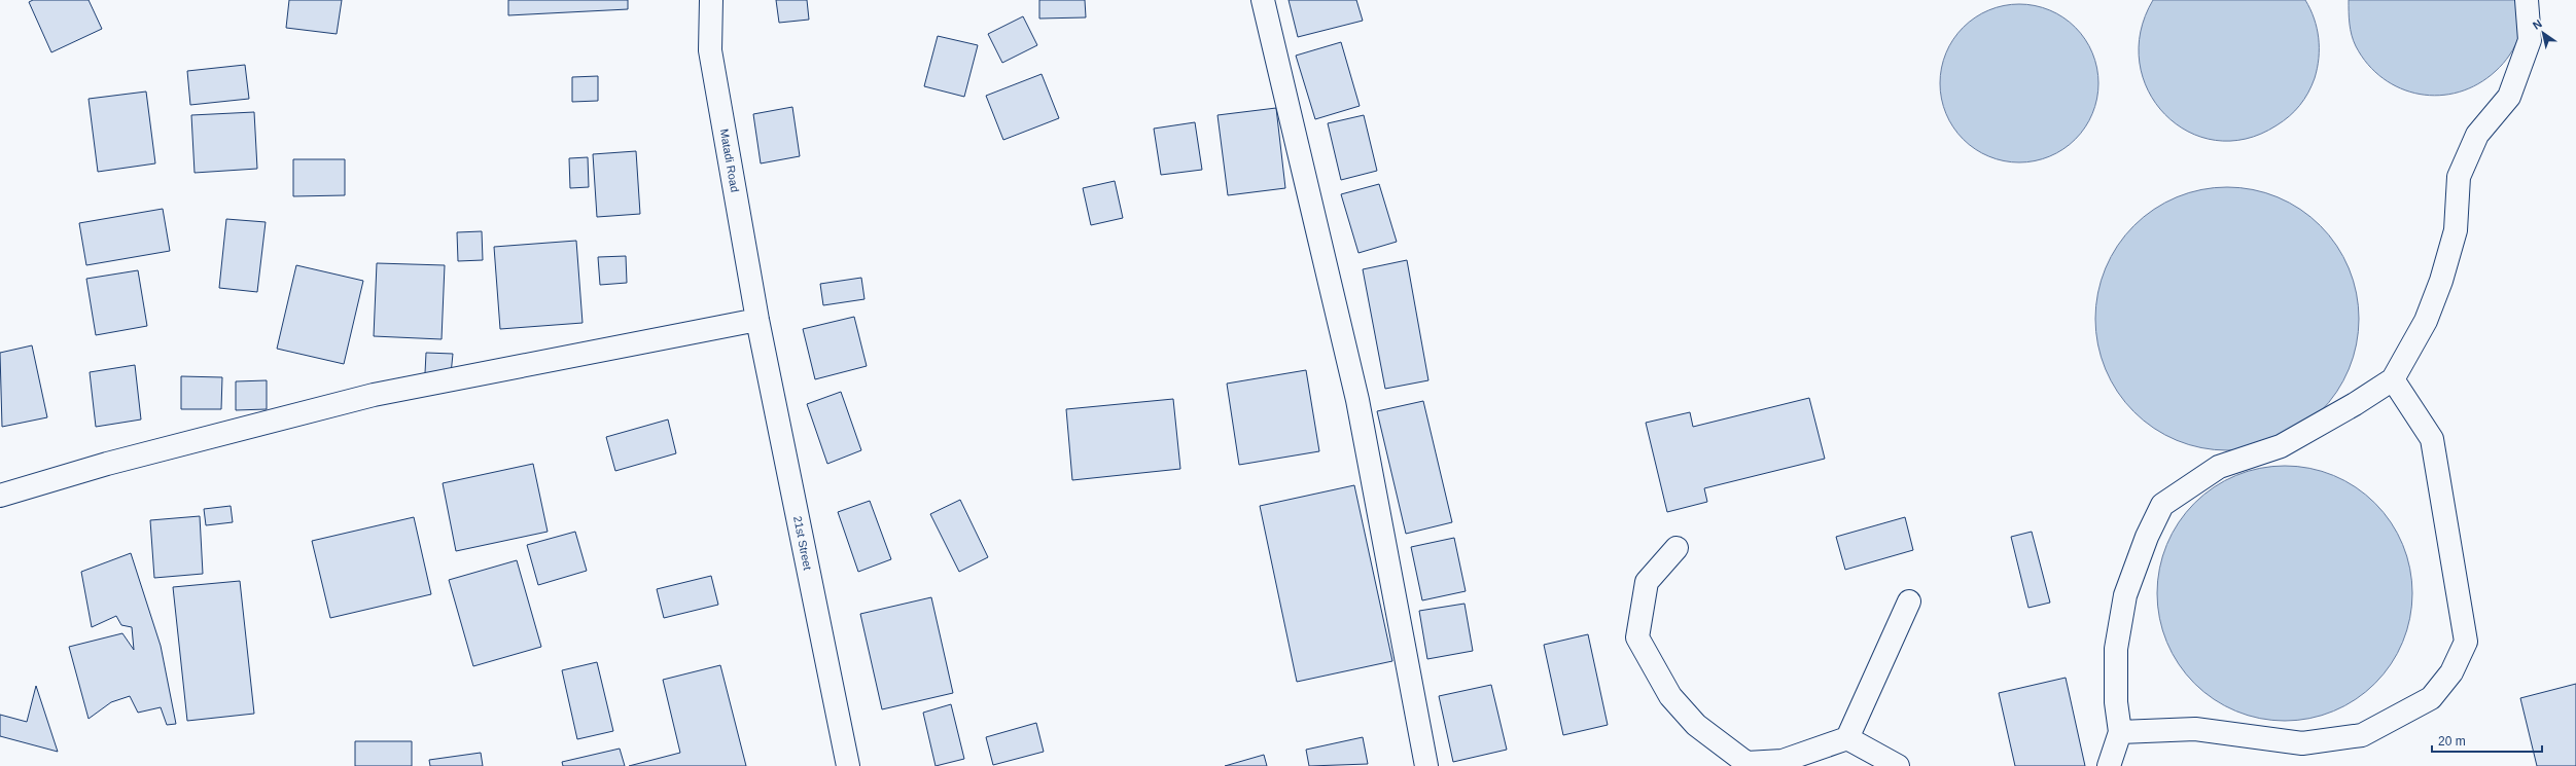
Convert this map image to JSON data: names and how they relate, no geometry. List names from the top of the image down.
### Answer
{
  "streets": {
    "street": ["Matadi Road", "21st Street"]
  },
  "crossings": [
    ["Matadi Road", "21st Street"]
  ],
  "scale_bar": "20 m",
  "north": "top left"
}
